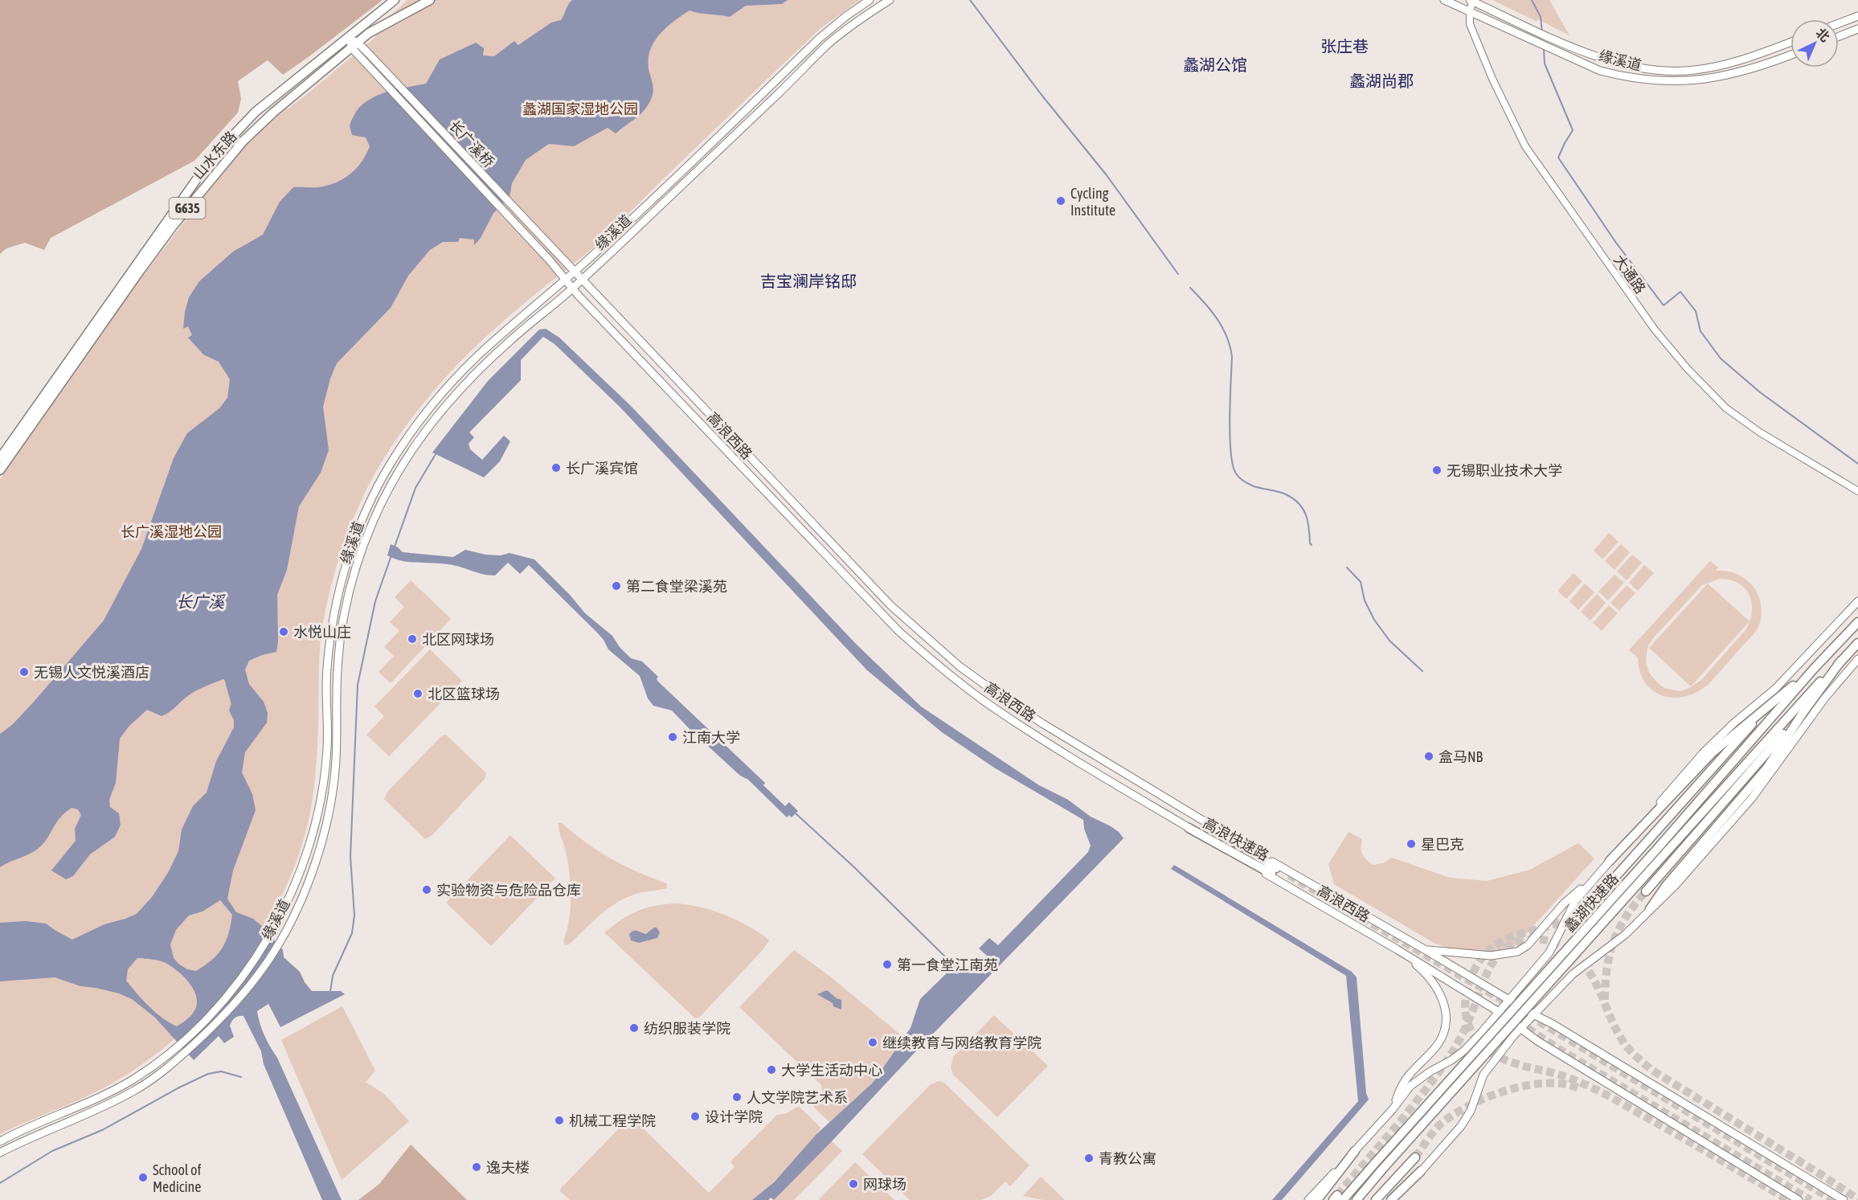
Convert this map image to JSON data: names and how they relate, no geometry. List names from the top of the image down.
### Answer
{
  "streets": {
    "highway": [
      "山水东路",
      "G635",
      "高浪快速路",
      "蠡湖快速路"
    ],
    "main road": ["缘溪道", "长广溪桥", "高浪西路"],
    "street": ["大通路"]
  },
  "crossings": [
    ["缘溪道", "长广溪桥"],
    ["缘溪道", "大通路"],
    ["缘溪道", "高浪西路"],
    ["长广溪桥", "高浪西路"],
    ["高浪西路", "高浪快速路"]
  ],
  "districts": [
    "张庄巷",
    "蠡湖公馆",
    "蠡湖尚郡",
    "吉宝澜岸铭邸"
  ],
  "water": ["长广溪"],
  "parks": ["蠡湖国家湿地公园", "长广溪湿地公园"],
  "places": [
    "Cycling Institute",
    "长广溪宾馆",
    "无锡职业技术大学",
    "第二食堂梁溪苑",
    "水悦山庄",
    "北区网球场",
    "无锡人文悦溪酒店",
    "北区篮球场",
    "江南大学",
    "盒马NB",
    "星巴克",
    "实验物资与危险品仓库",
    "第一食堂江南苑",
    "纺织服装学院",
    "继续教育与网络教育学院",
    "大学生活动中心",
    "人文学院艺术系",
    "设计学院",
    "机械工程学院",
    "青教公寓",
    "逸夫楼",
    "School of Medicine",
    "网球场"
  ],
  "north": "top right"
}
